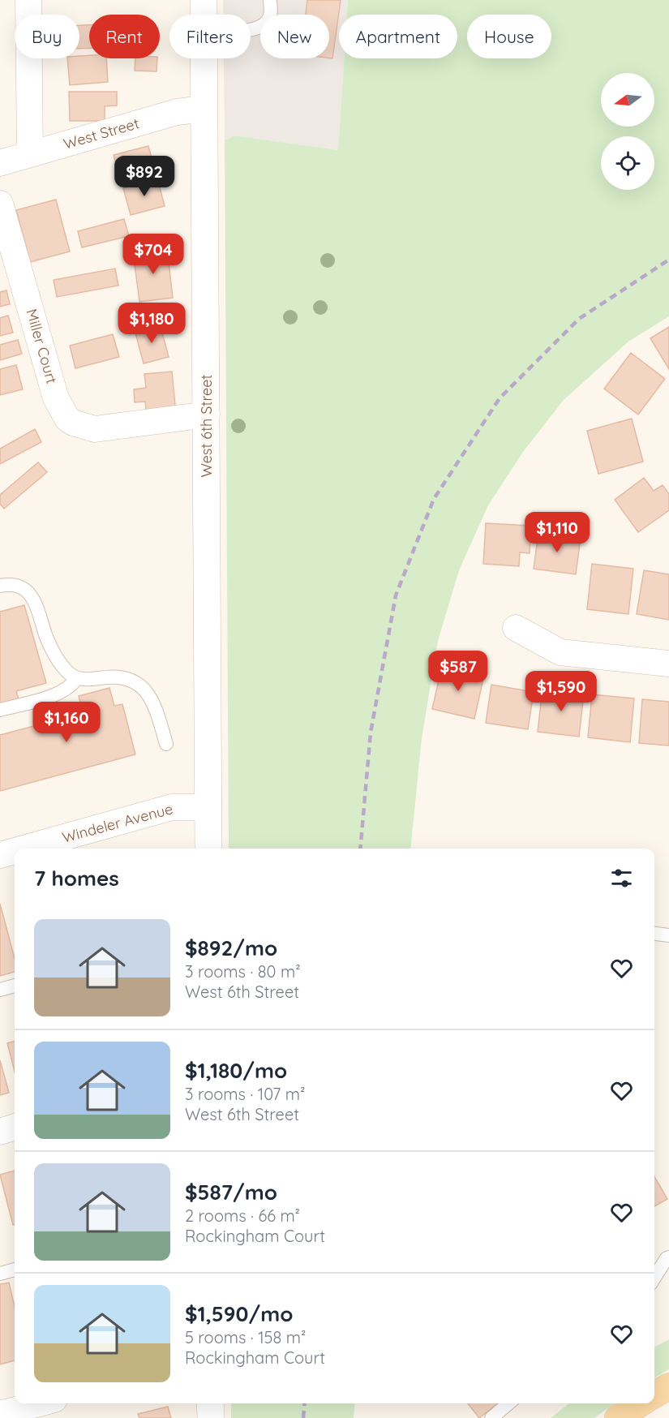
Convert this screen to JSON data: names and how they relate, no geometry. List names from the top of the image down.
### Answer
{
  "streets": {
    "street": [
      "West Street",
      "Miller Court",
      "West 6th Street",
      "Windeler Avenue"
    ]
  },
  "crossings": [
    ["West Street", "West 6th Street"],
    ["Miller Court", "West 6th Street"],
    ["West 6th Street", "Windeler Avenue"]
  ],
  "north": "left",
  "page": {
    "chip": [
      "Buy",
      "Rent",
      "Filters",
      "New",
      "Apartment",
      "House"
    ],
    "price": [
      "$892",
      "$704",
      "$1,180",
      "$1,110",
      "$587",
      "$1,590",
      "$1,160"
    ],
    "heading": "7 homes",
    "list": [
      {
        "name": "$892/mo",
        "note": "3 rooms · 80 m² · West 6th Street"
      },
      {
        "name": "$1,180/mo",
        "note": "3 rooms · 107 m² · West 6th Street"
      },
      {
        "name": "$587/mo",
        "note": "2 rooms · 66 m² · Rockingham Court"
      },
      {
        "name": "$1,590/mo",
        "note": "5 rooms · 158 m² · Rockingham Court"
      }
    ]
  }
}
